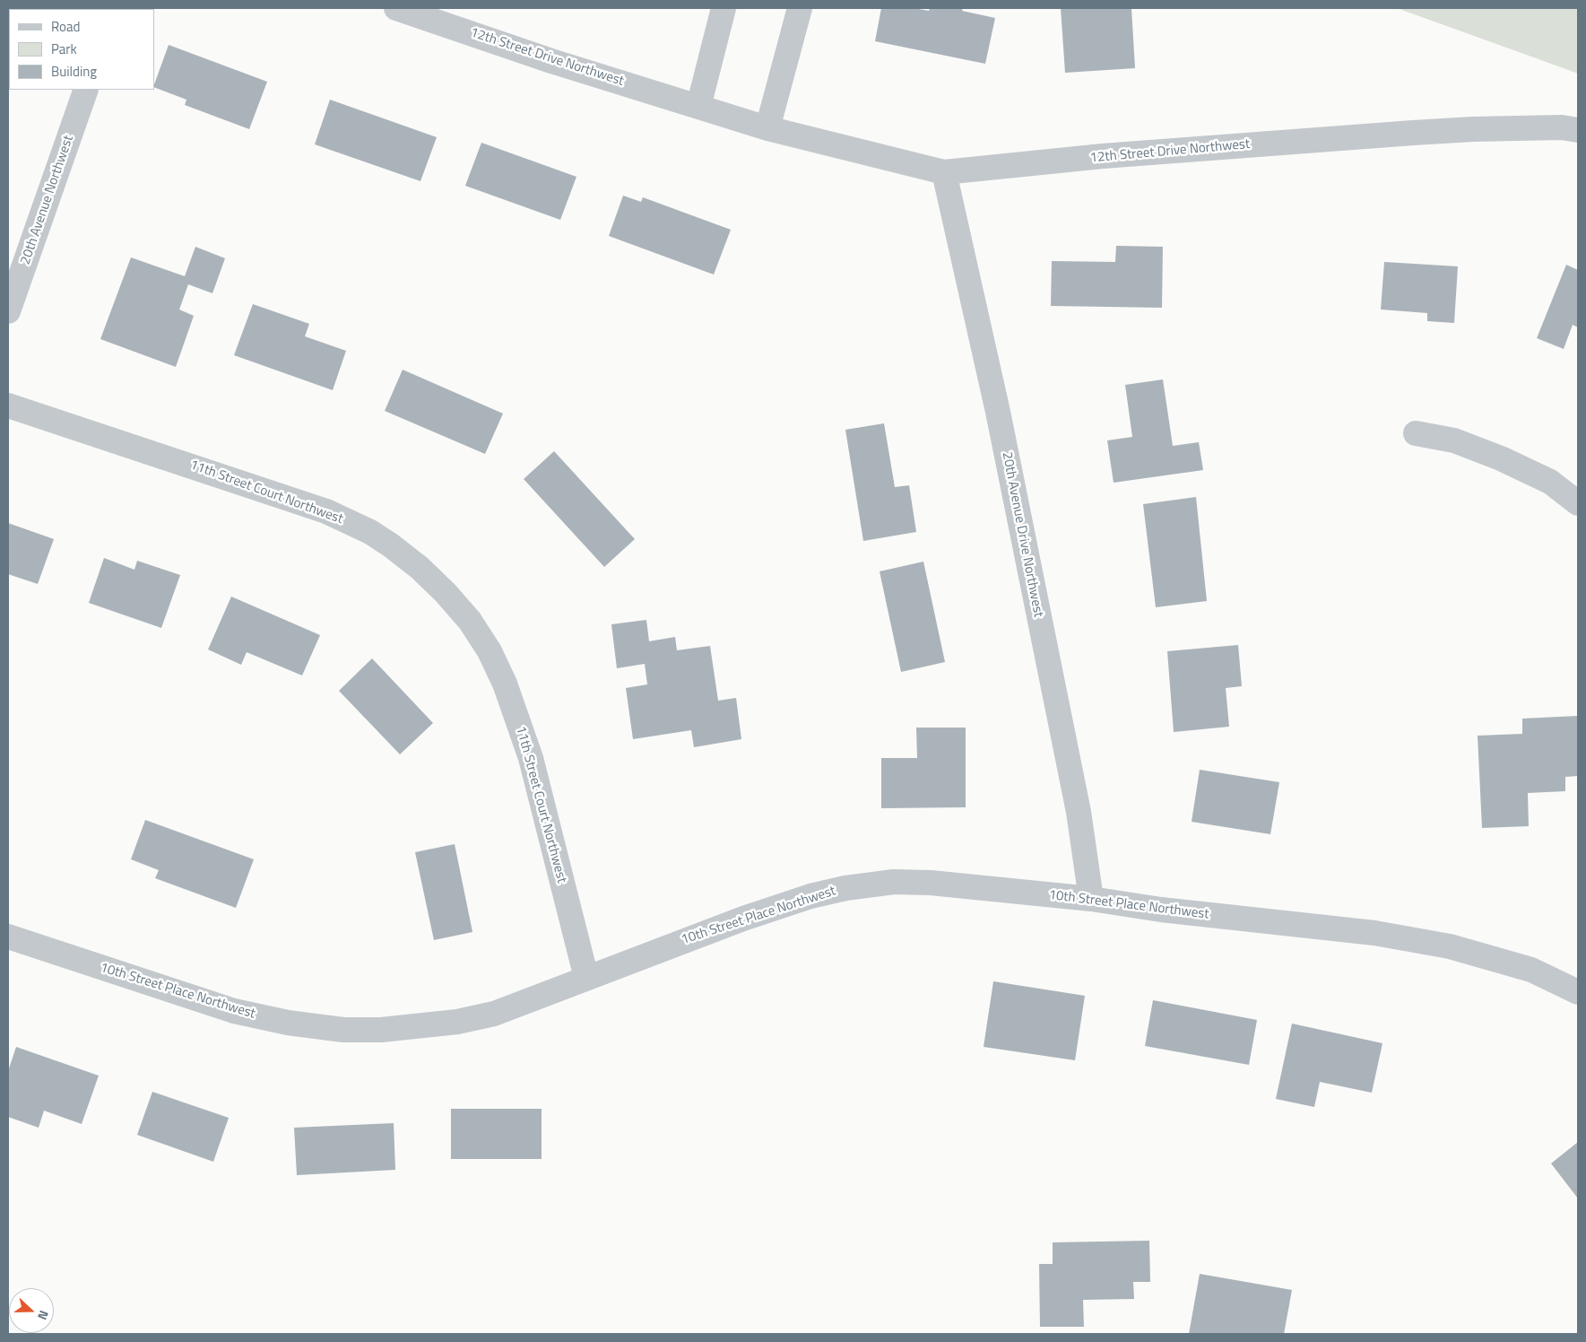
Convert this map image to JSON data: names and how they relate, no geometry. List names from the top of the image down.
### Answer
{
  "streets": {
    "street": [
      "12th Street Drive Northwest",
      "20th Avenue Northwest",
      "11th Street Court Northwest",
      "20th Avenue Drive Northwest",
      "10th Street Place Northwest"
    ]
  },
  "crossings": [
    ["12th Street Drive Northwest", "20th Avenue Drive Northwest"],
    ["11th Street Court Northwest", "10th Street Place Northwest"],
    ["20th Avenue Drive Northwest", "10th Street Place Northwest"]
  ],
  "legend": ["Road", "Park", "Building"],
  "north": "right"
}
